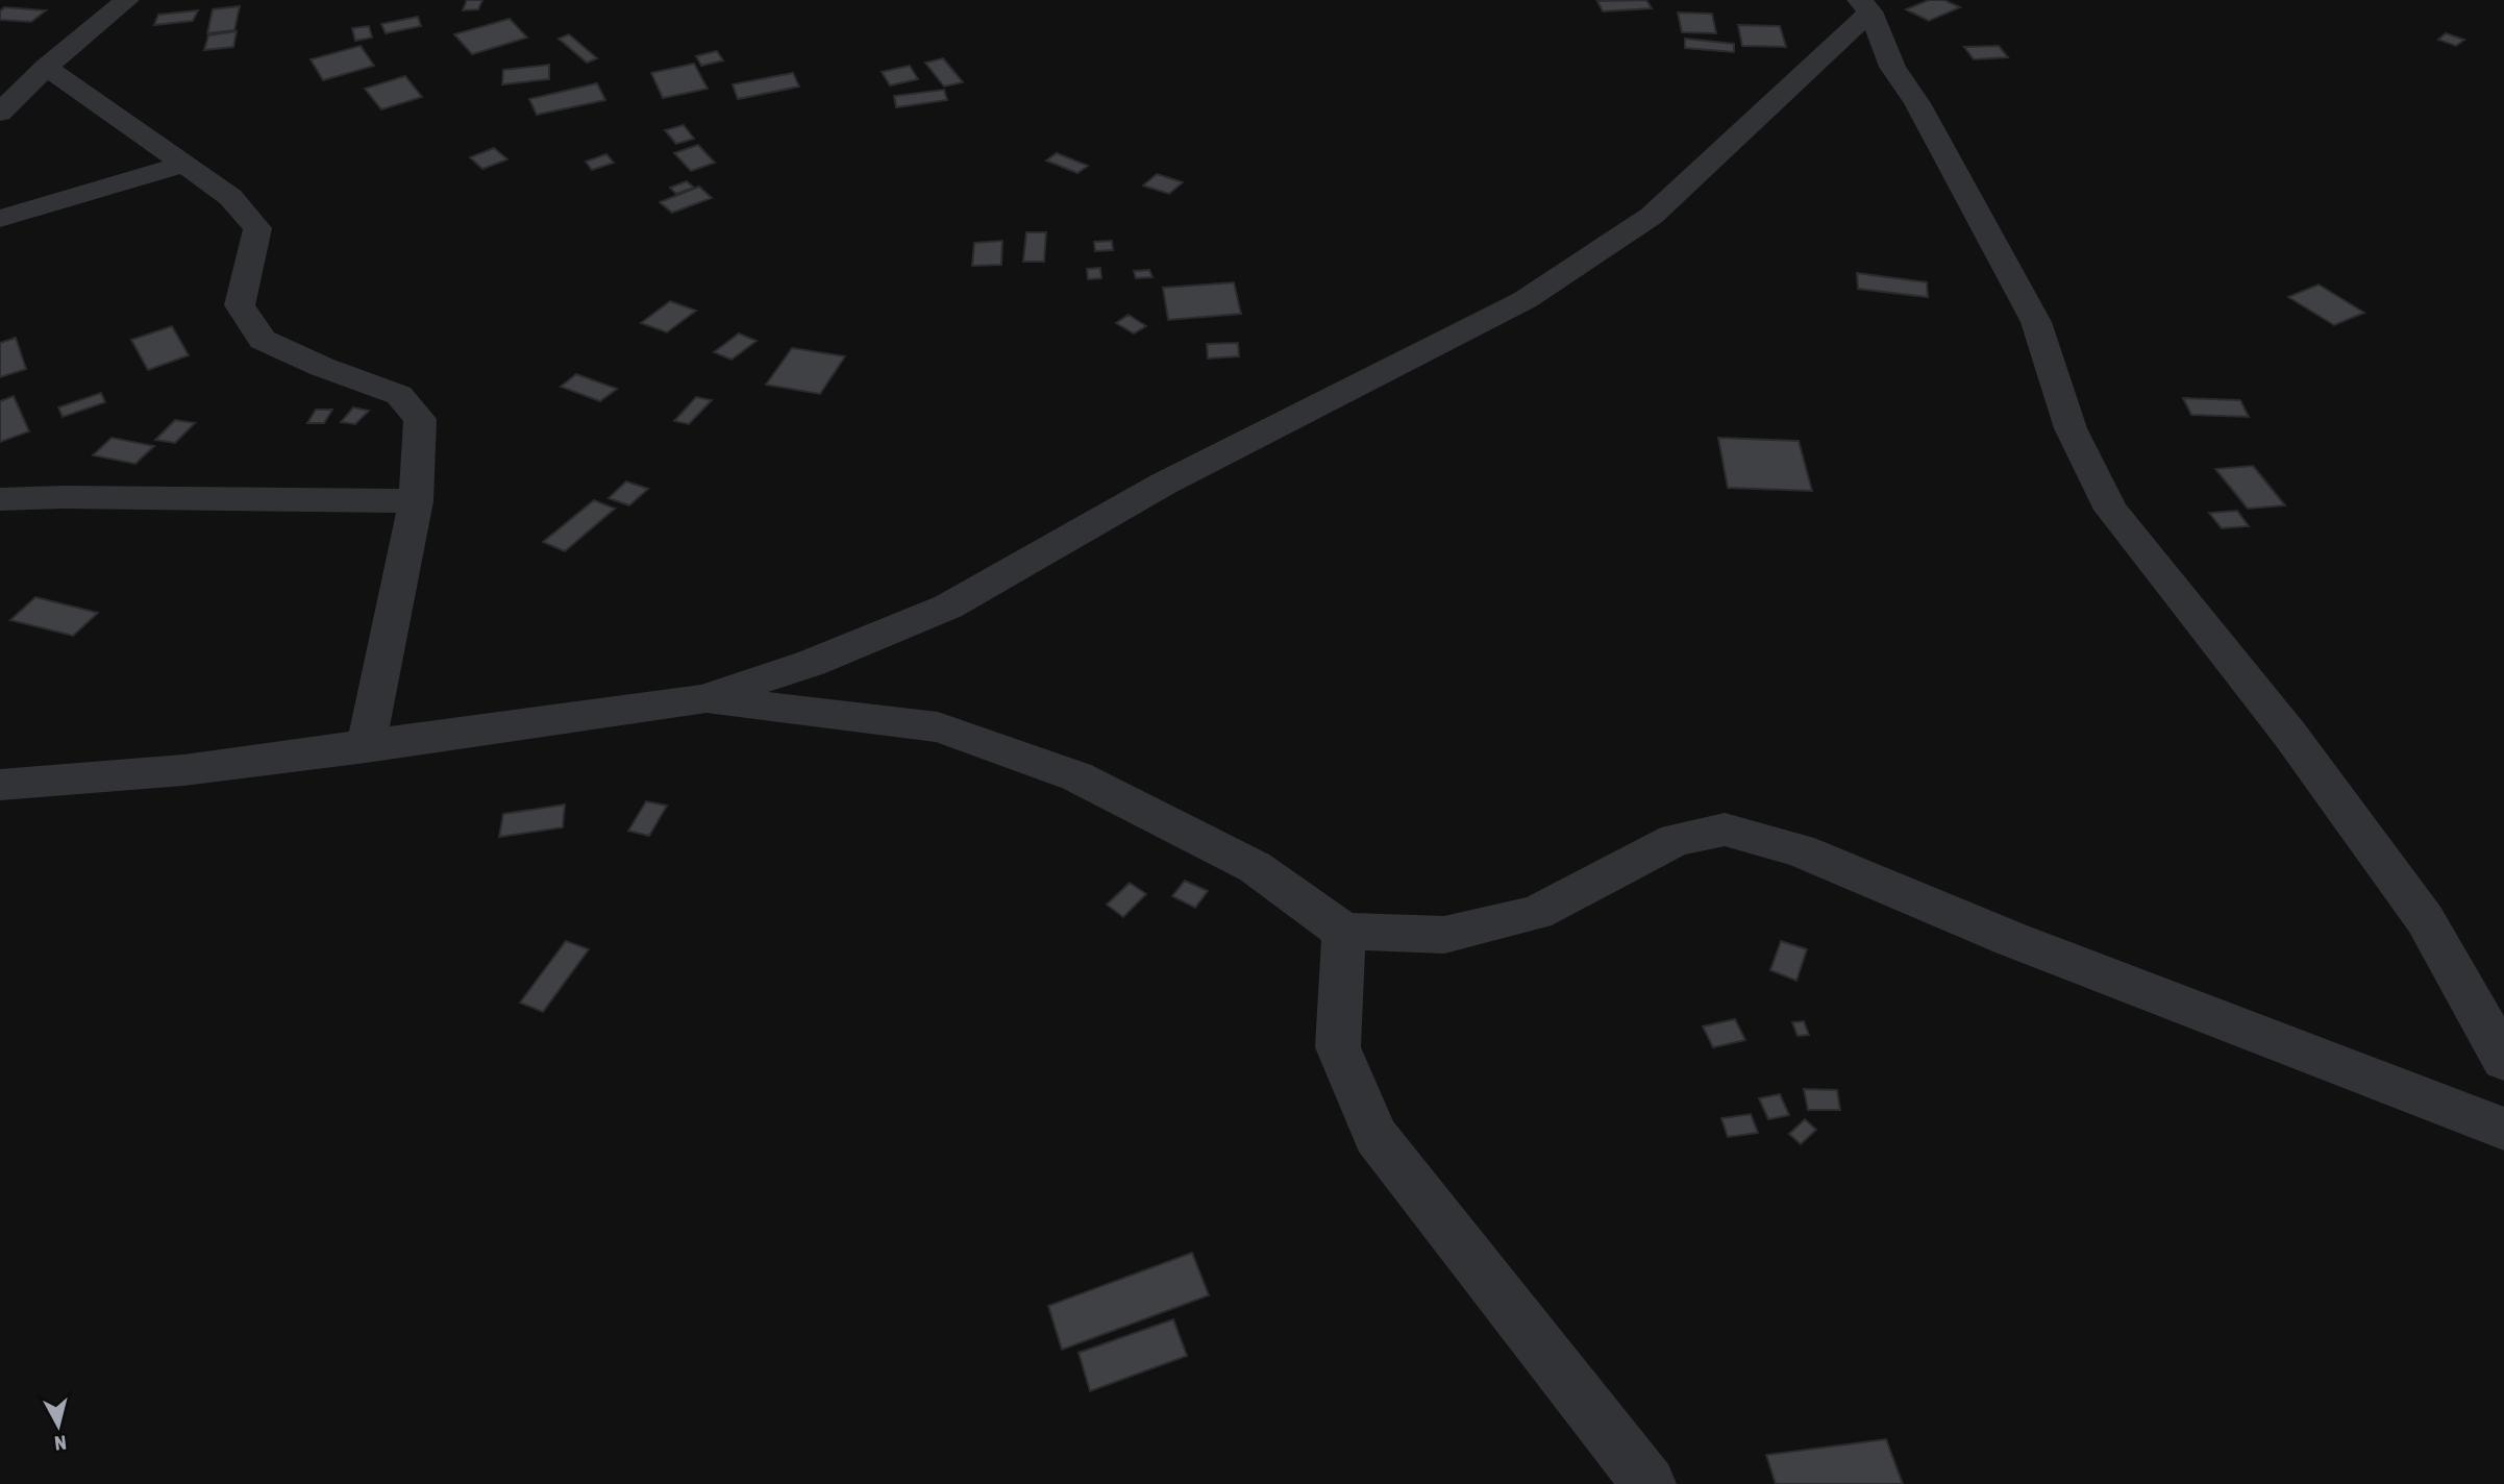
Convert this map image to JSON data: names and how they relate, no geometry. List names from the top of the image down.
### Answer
{
  "north": "bottom"
}
